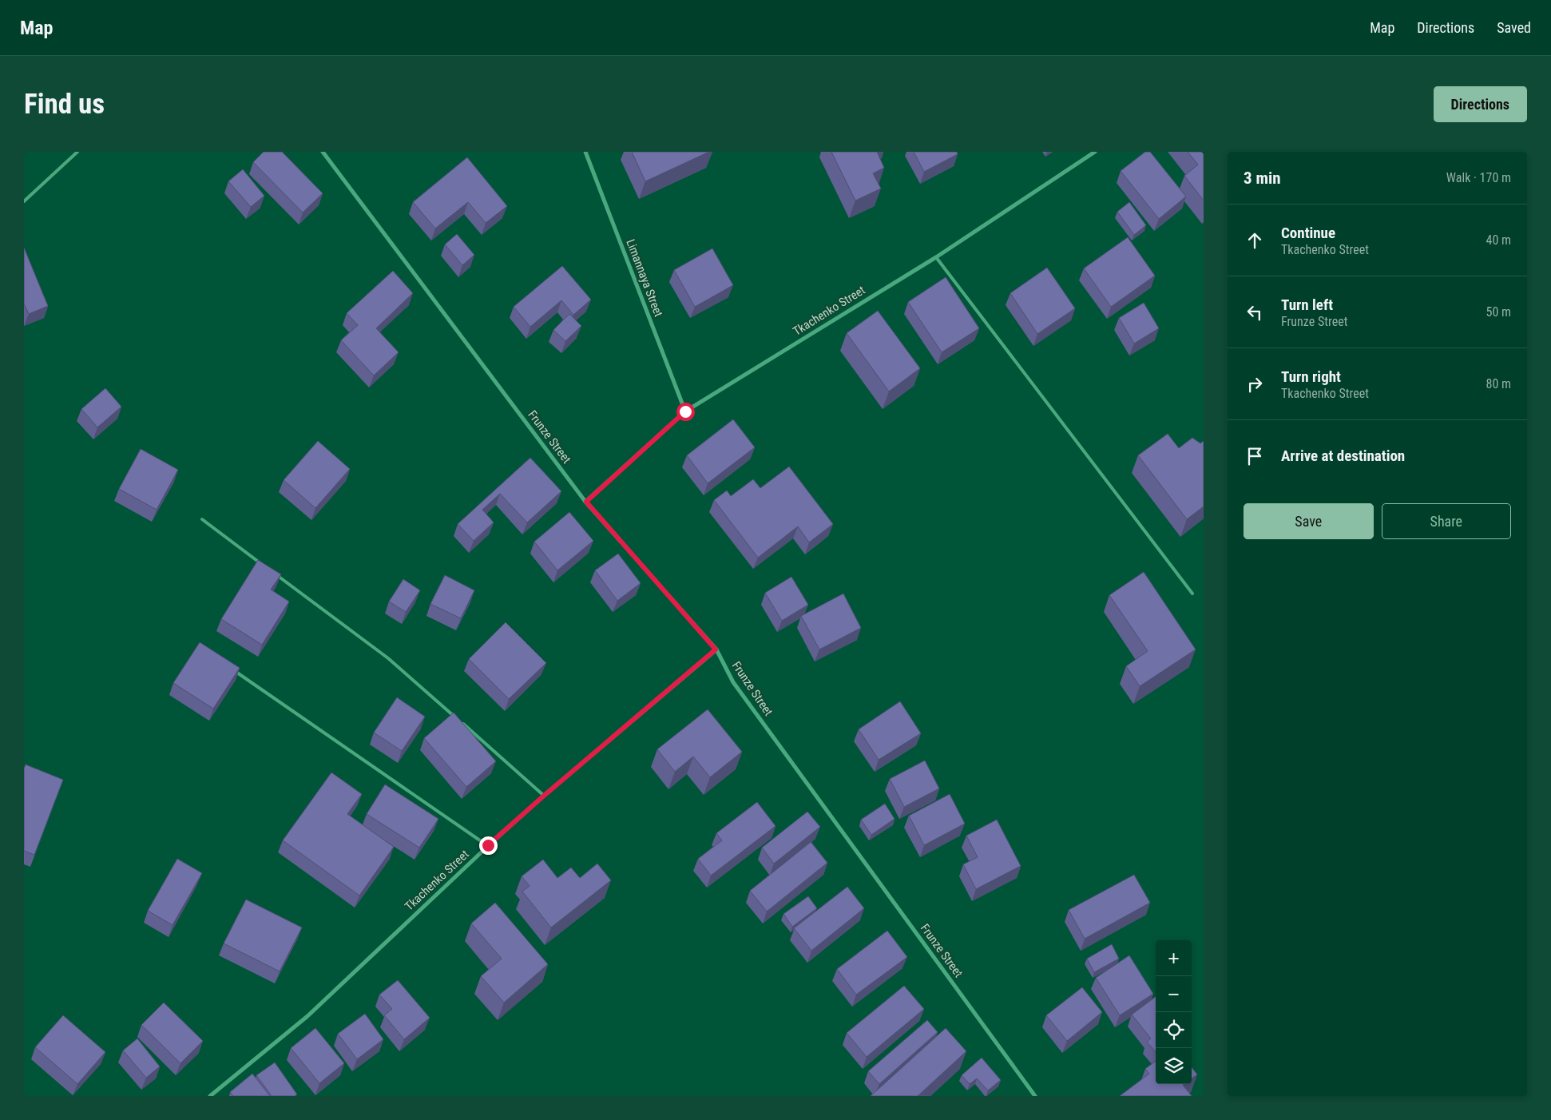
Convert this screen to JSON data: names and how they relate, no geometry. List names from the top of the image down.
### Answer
{
  "streets": {
    "street": ["Limannaya Street", "Tkachenko Street", "Frunze Street"]
  },
  "crossings": [
    ["Limannaya Street", "Tkachenko Street"],
    ["Tkachenko Street", "Frunze Street"]
  ],
  "page": {
    "header": "Map",
    "nav": ["Map", "Directions", "Saved"],
    "buttons": [
      "Directions",
      ["Save", "Share"]
    ],
    "title": "Find us",
    "heading": ["3 min", "Walk · 170 m"],
    "list": [
      ["Continue", "Tkachenko Street", "40 m"],
      ["Turn left", "Frunze Street", "50 m"],
      ["Turn right", "Tkachenko Street", "80 m"],
      "Arrive at destination"
    ],
    "map_buttons": ["+", "−"]
  }
}
